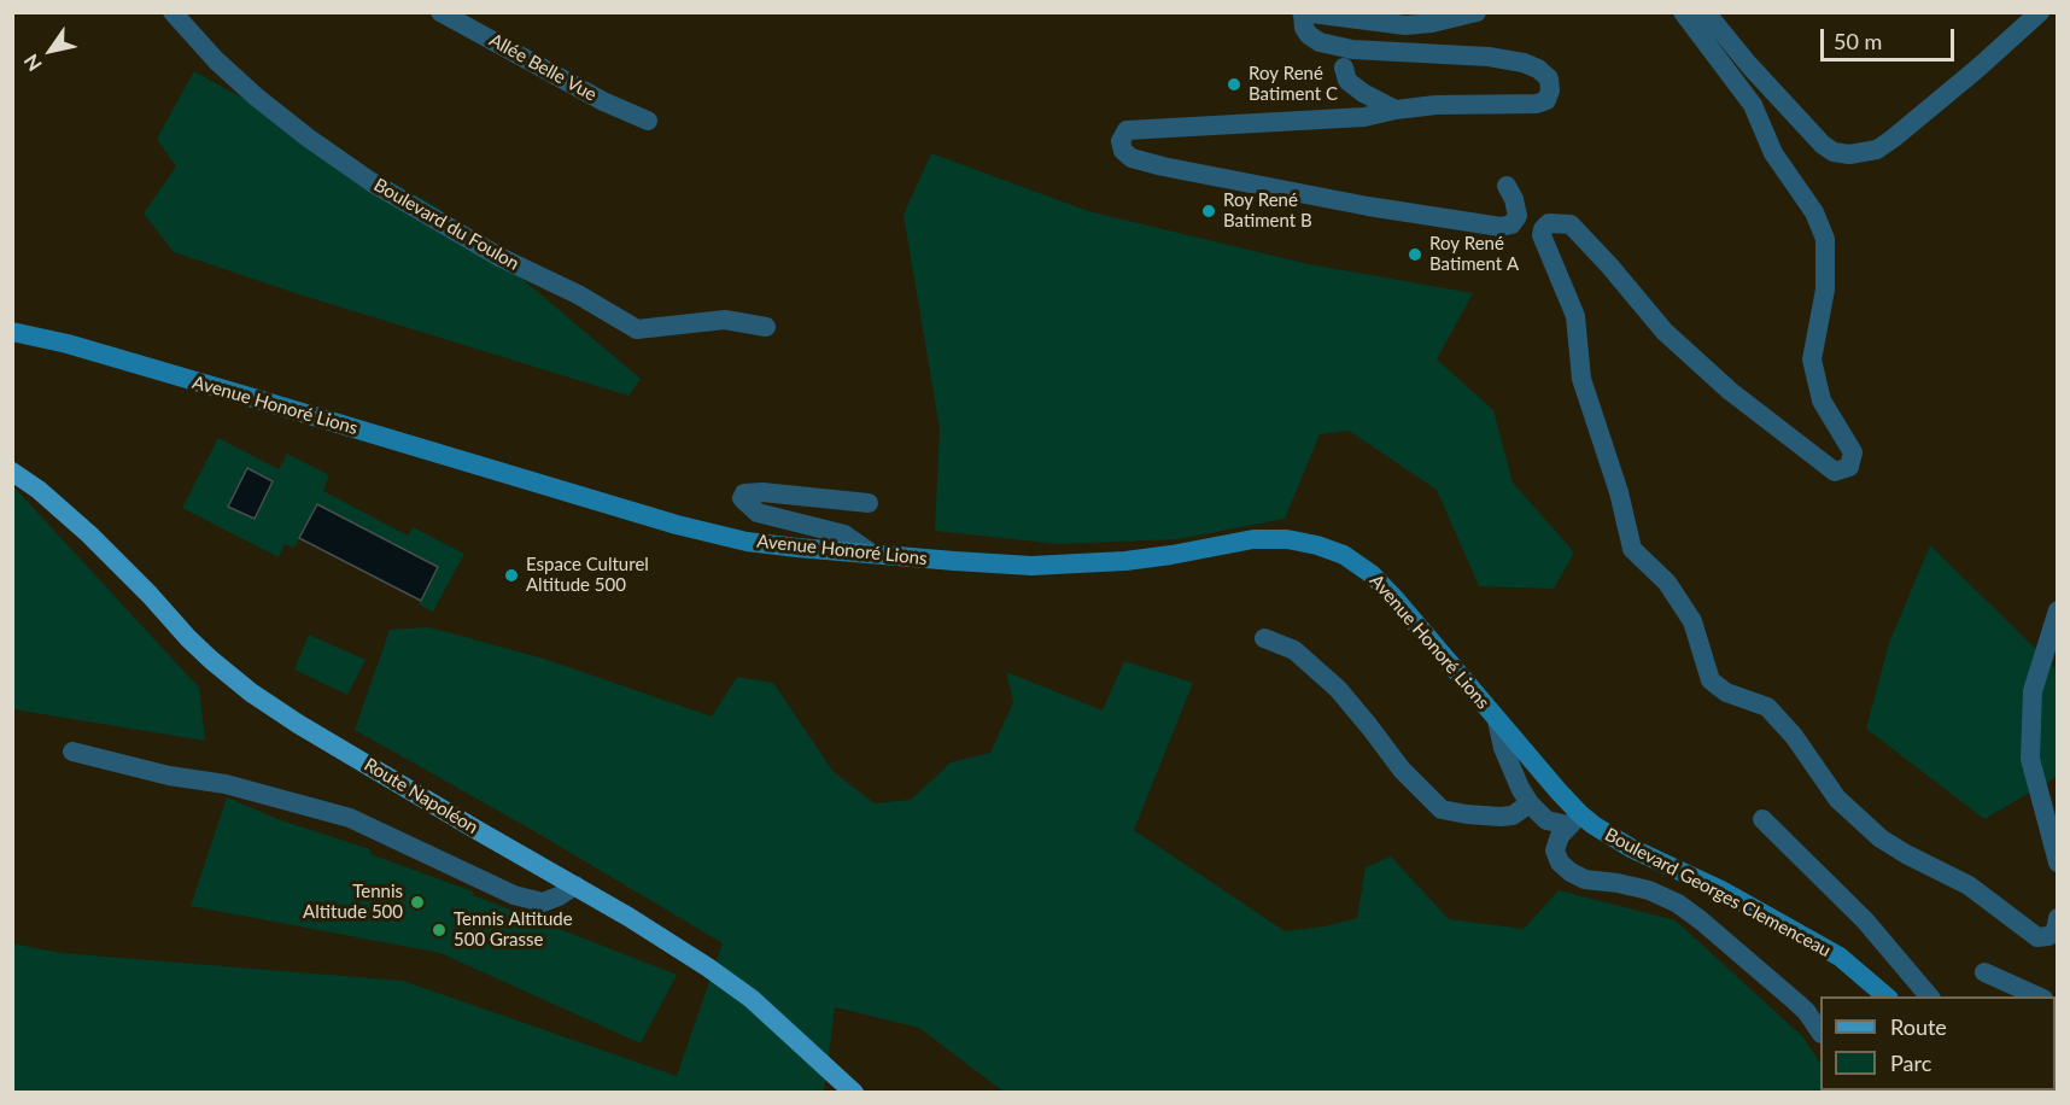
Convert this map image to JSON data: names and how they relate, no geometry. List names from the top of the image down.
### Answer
{
  "streets": {
    "main road": ["Avenue Honoré Lions", "Route Napoléon", "Boulevard Georges Clemenceau"],
    "street": ["Allée Belle Vue", "Boulevard du Foulon"]
  },
  "crossings": [
    ["Avenue Honoré Lions", "Boulevard Georges Clemenceau"]
  ],
  "places": [
    "Roy René Batiment C",
    "Roy René Batiment B",
    "Roy René Batiment A",
    "Espace Culturel Altitude 500",
    "Tennis Altitude 500",
    "Tennis Altitude 500 Grasse"
  ],
  "legend": ["Route", "Parc"],
  "scale_bar": "50 m",
  "north": "bottom left"
}
